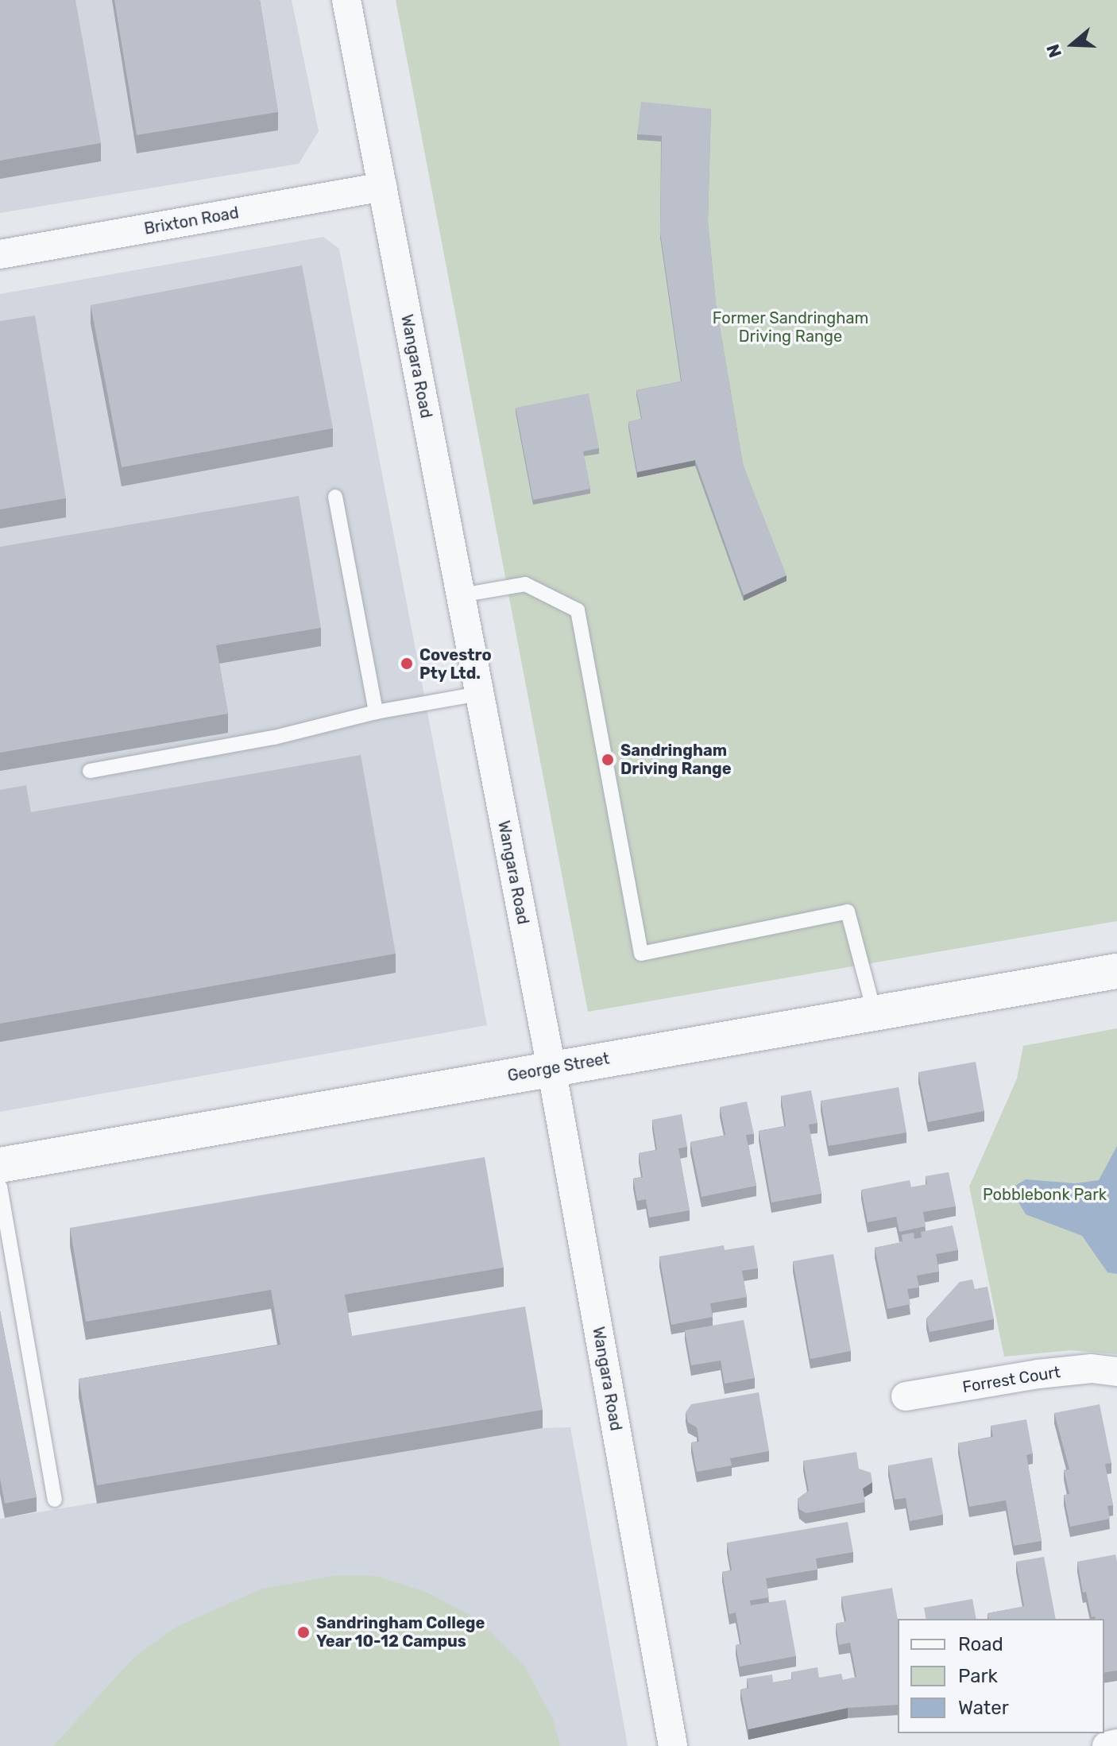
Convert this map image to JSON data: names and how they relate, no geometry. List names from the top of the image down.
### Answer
{
  "streets": {
    "street": [
      "Brixton Road",
      "Wangara Road",
      "George Street",
      "Forrest Court"
    ]
  },
  "crossings": [
    ["Brixton Road", "Wangara Road"],
    ["Wangara Road", "George Street"]
  ],
  "parks": ["Former Sandringham Driving Range", "Pobblebonk Park"],
  "places": ["Covestro Pty Ltd.", "Sandringham Driving Range", "Sandringham College Year 10-12 Campus"],
  "legend": ["Road", "Park", "Water"],
  "north": "left"
}
